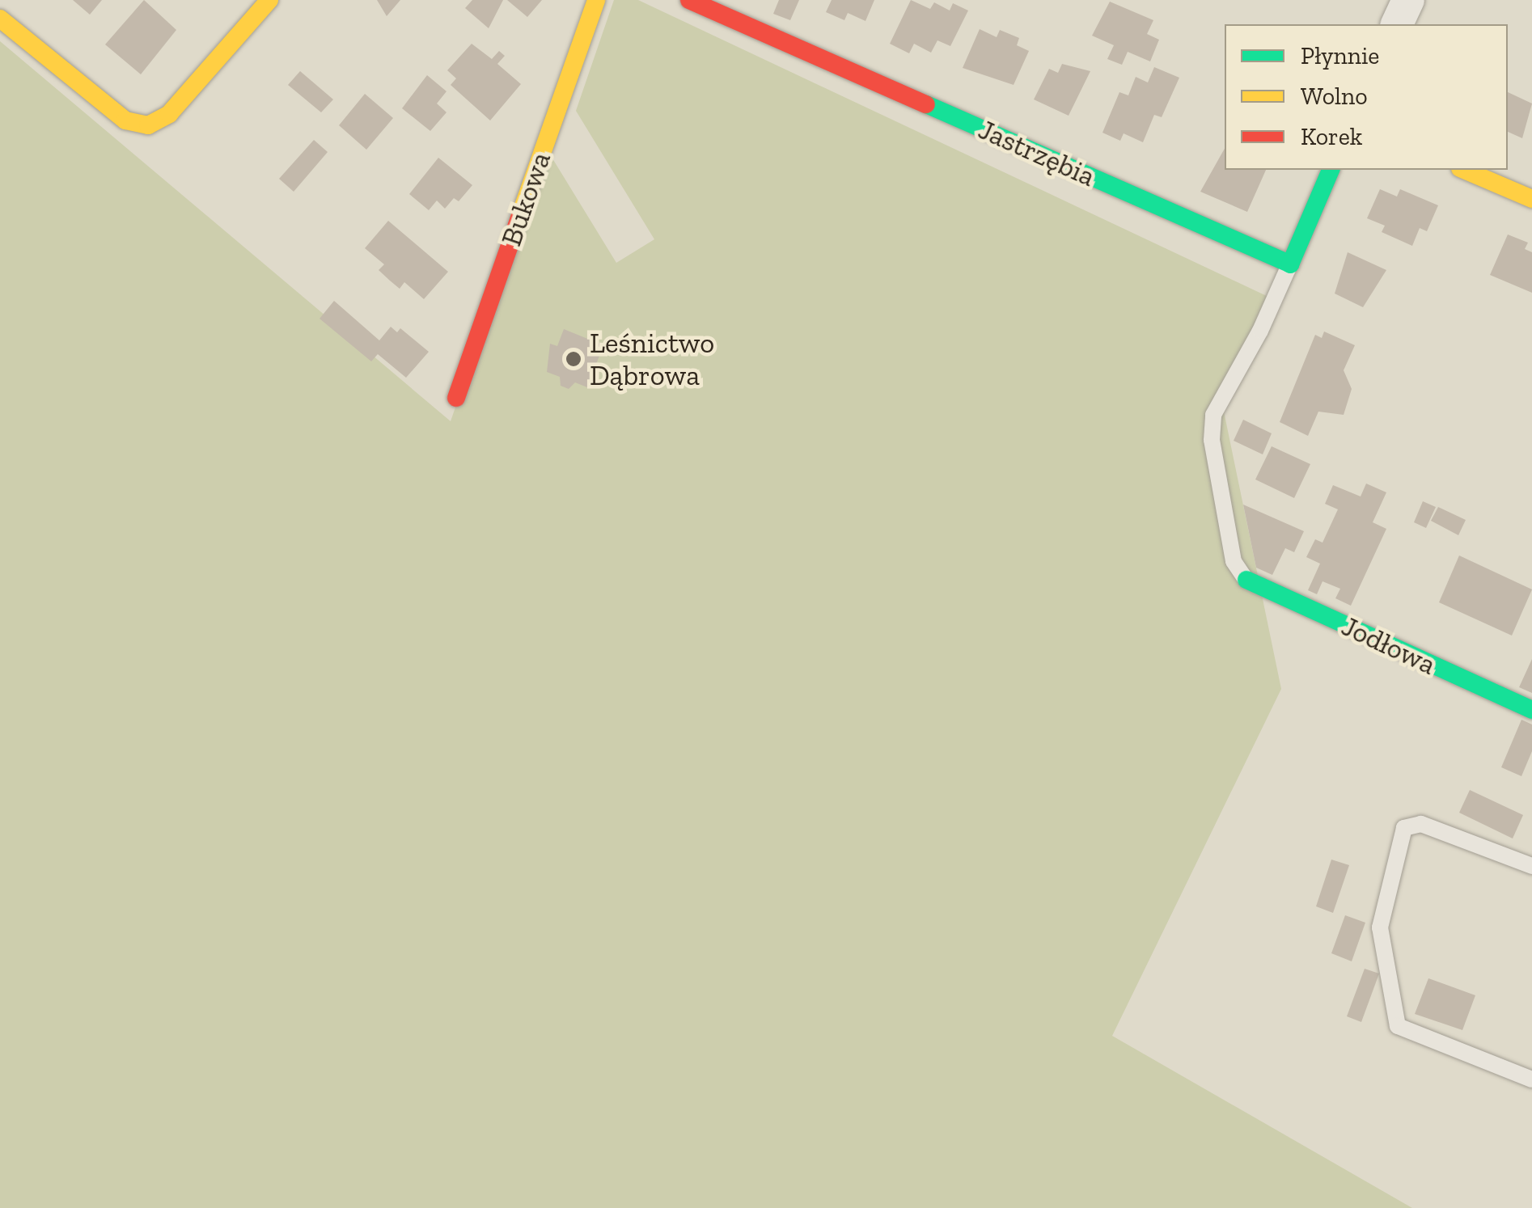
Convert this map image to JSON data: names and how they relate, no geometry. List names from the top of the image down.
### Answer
{
  "streets": {
    "street": ["Jastrzębia", "Bukowa", "Jodłowa"]
  },
  "places": ["Leśnictwo Dąbrowa"],
  "legend": ["Płynnie", "Wolno", "Korek"]
}
